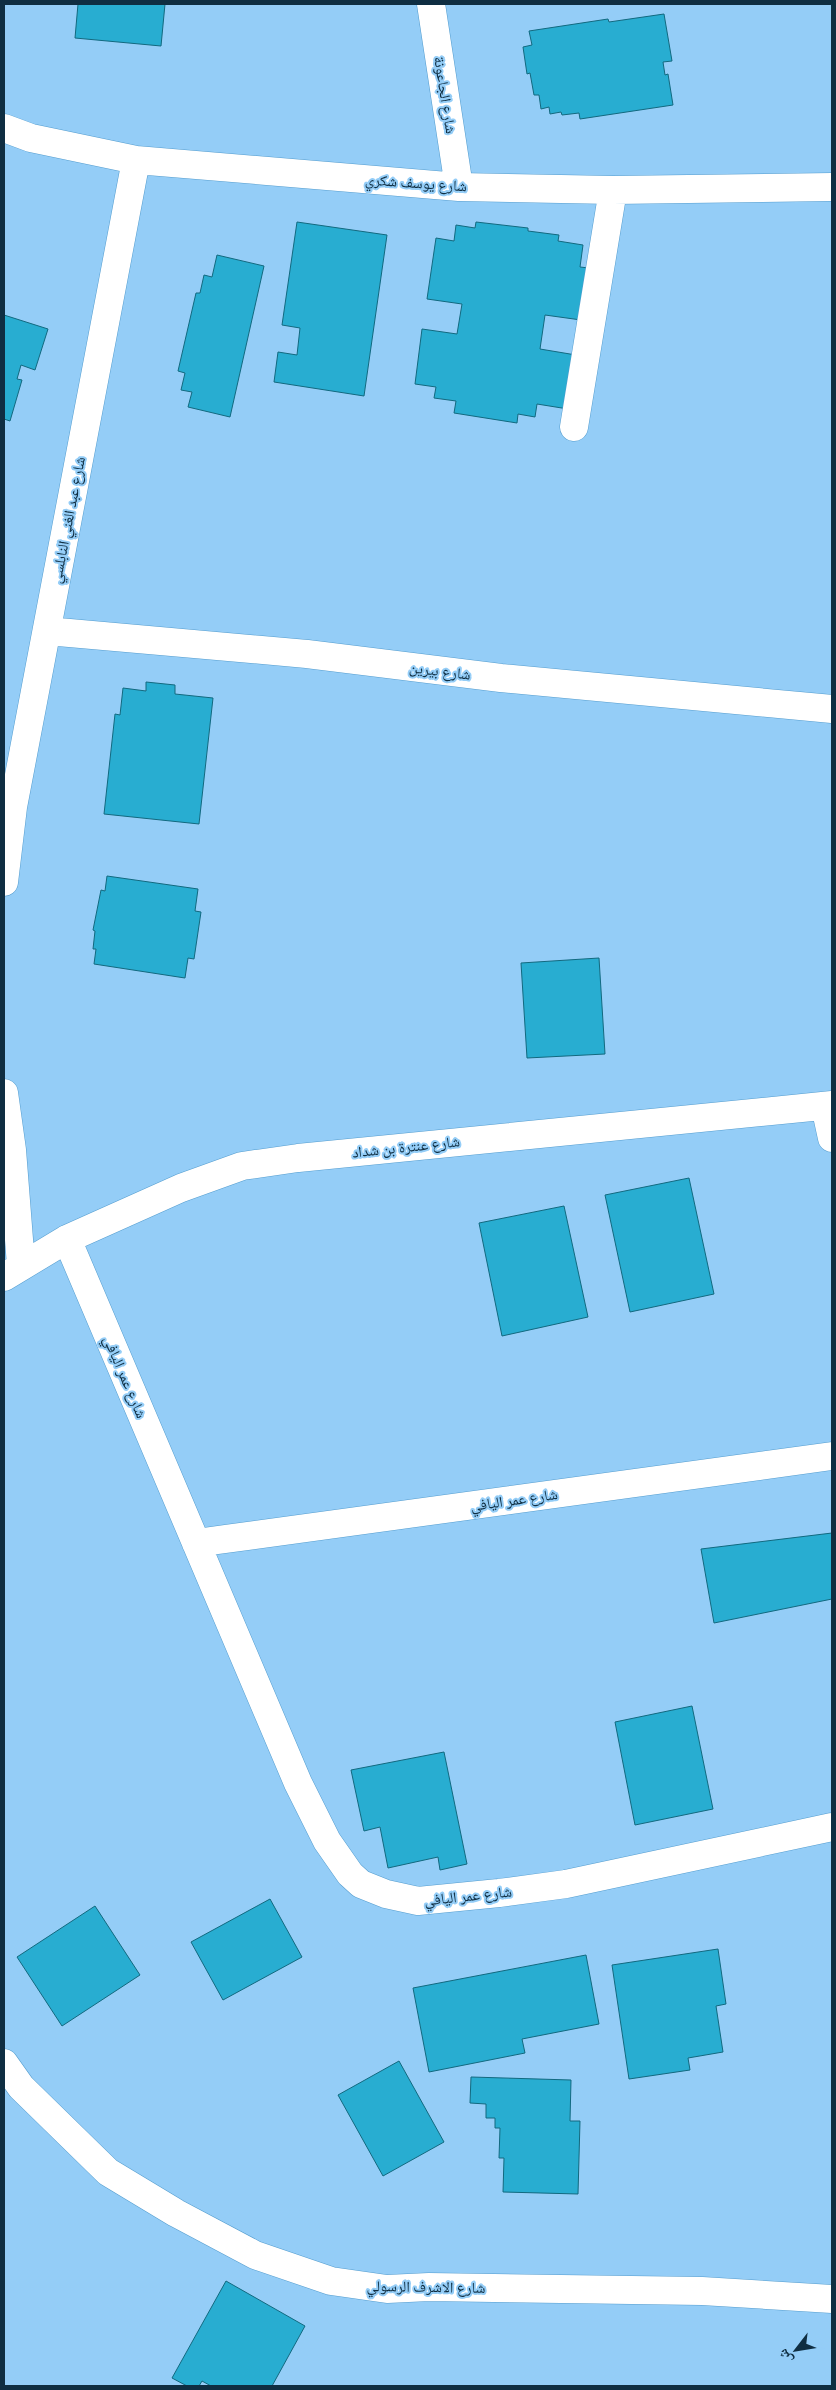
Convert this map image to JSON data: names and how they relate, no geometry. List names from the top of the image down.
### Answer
{
  "streets": {
    "street": [
      "شارع الجاعونة",
      "شارع يوسف شكري",
      "شارع عبد الغني النابلسي",
      "شارع بيرين",
      "شارع عنترة بن شداد",
      "شارع عمر اليافي",
      "شارع الاشرف الرسولي"
    ]
  },
  "crossings": [
    ["شارع الجاعونة", "شارع يوسف شكري"],
    ["شارع يوسف شكري", "شارع عبد الغني النابلسي"],
    ["شارع عبد الغني النابلسي", "شارع بيرين"],
    ["شارع عنترة بن شداد", "شارع عمر اليافي"]
  ],
  "north": "bottom left"
}
